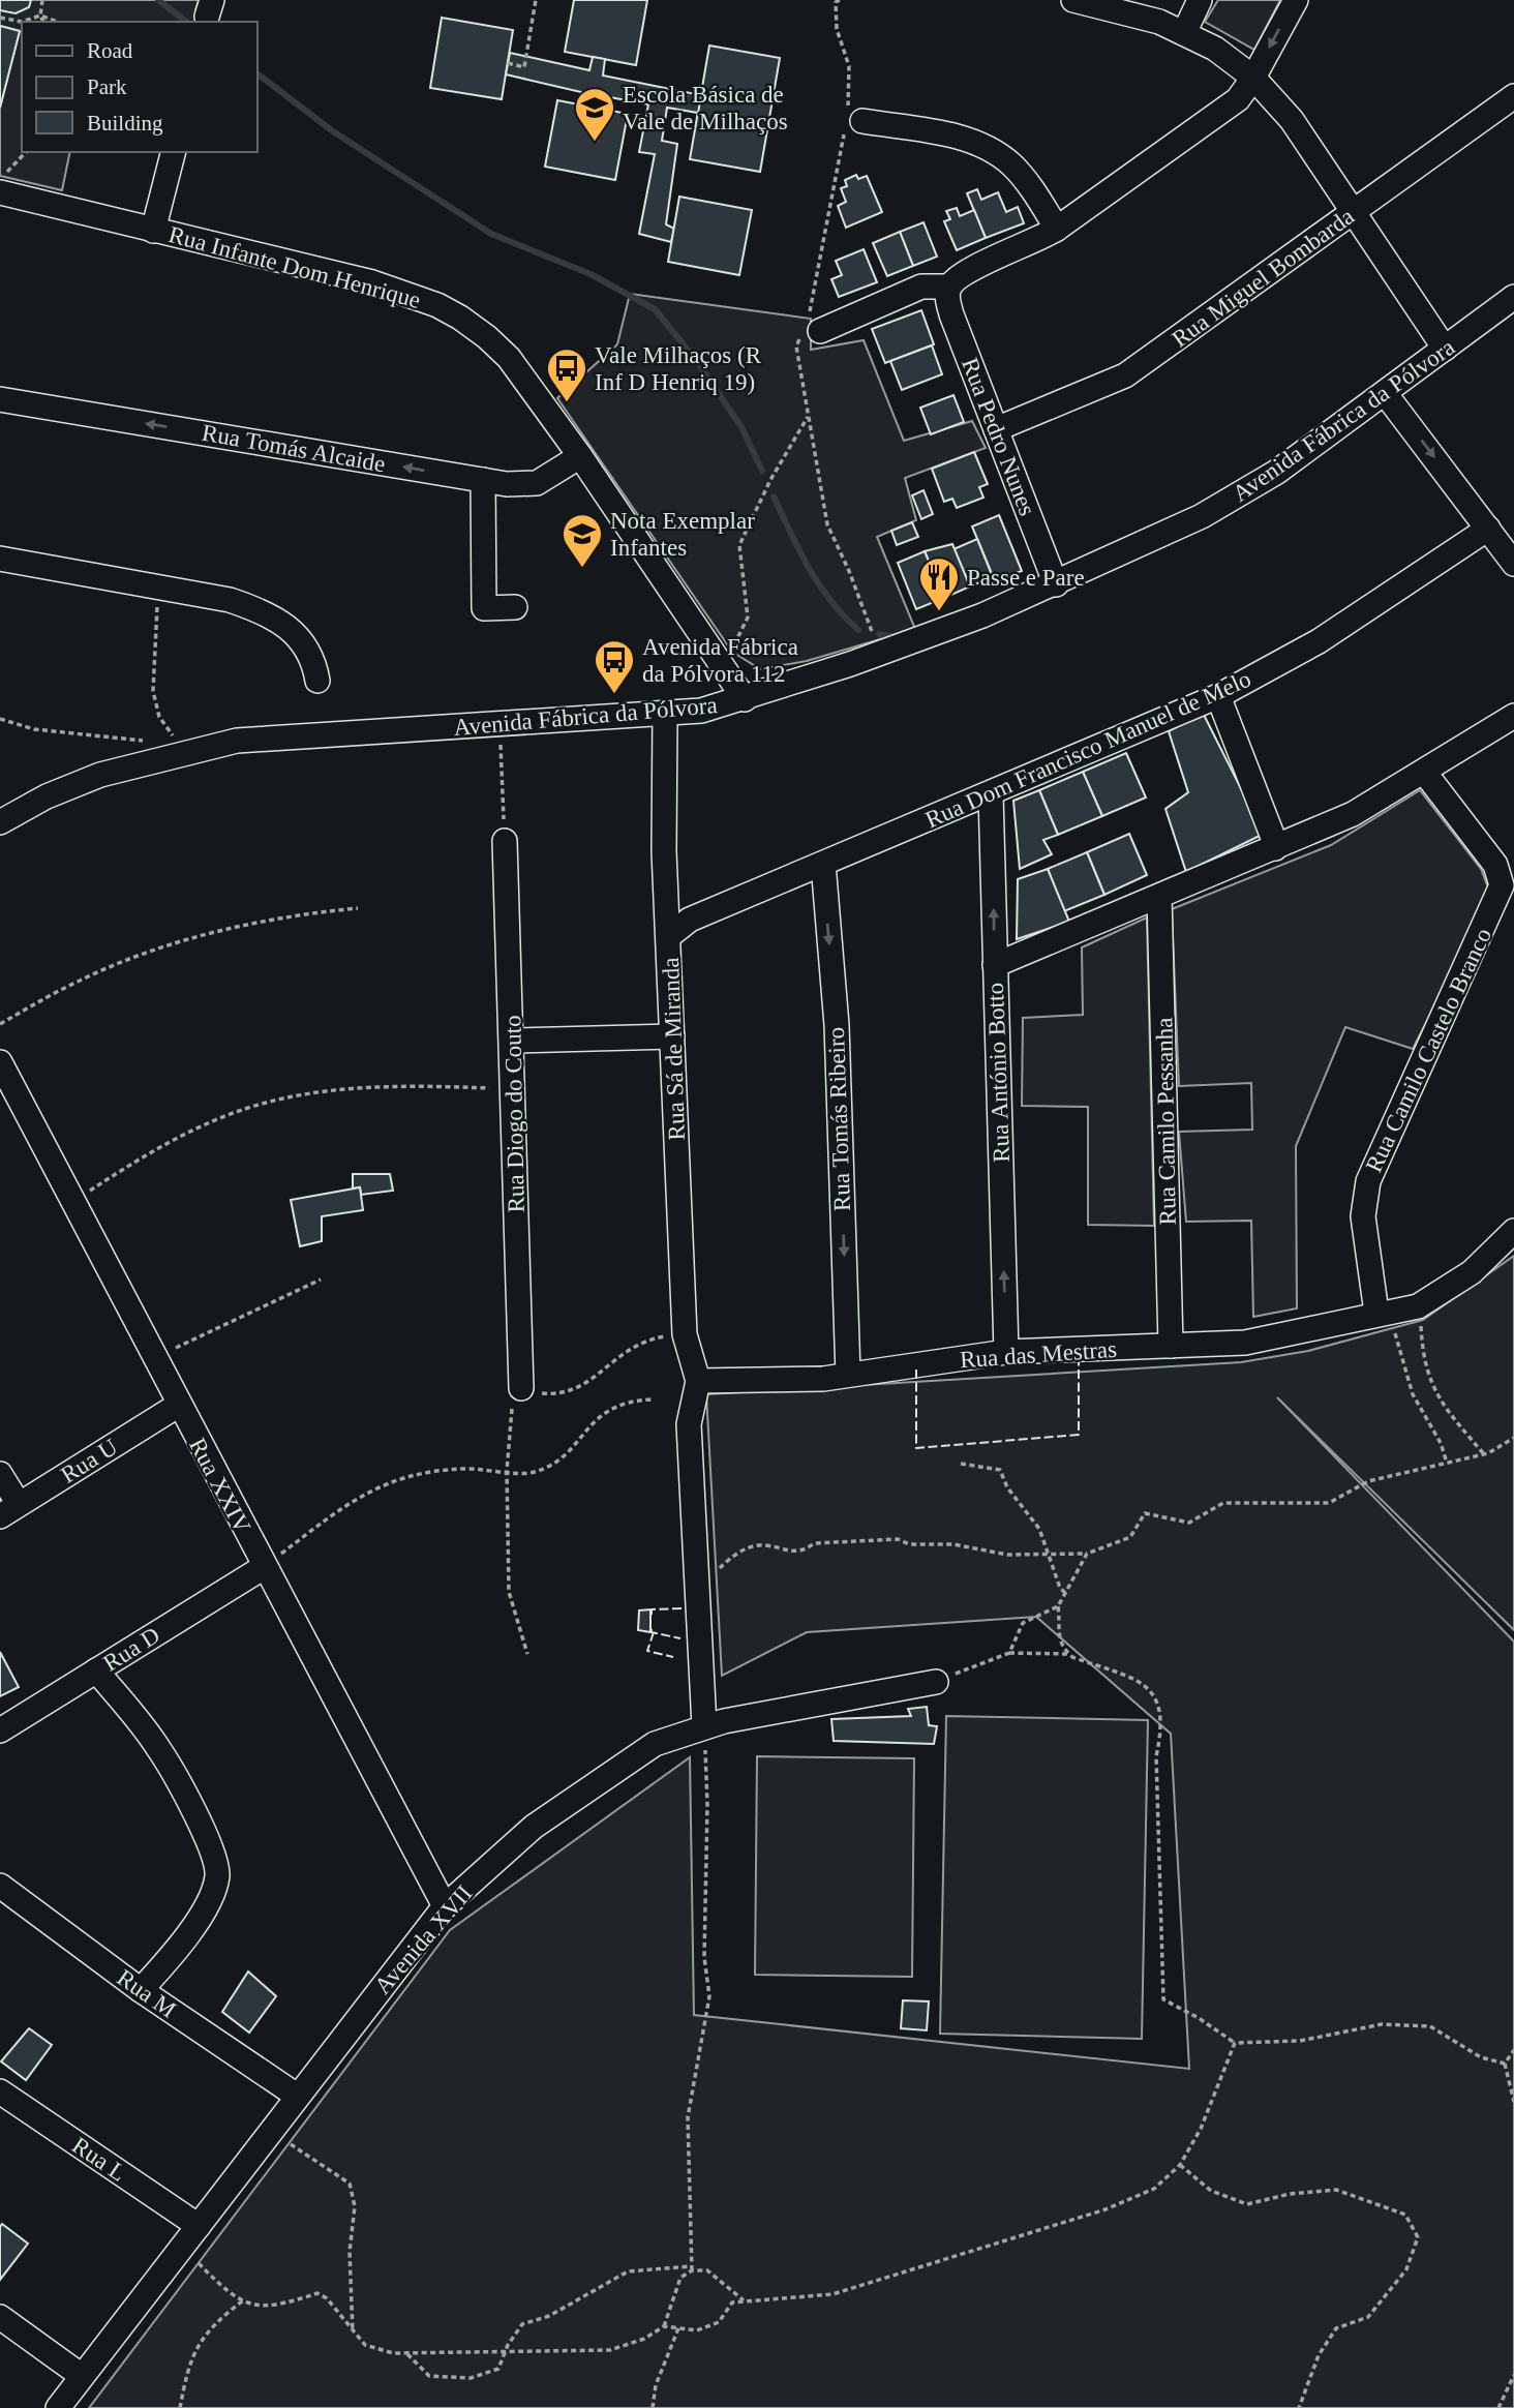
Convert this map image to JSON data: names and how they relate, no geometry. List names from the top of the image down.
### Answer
{
  "streets": {
    "street": [
      "Rua Infante Dom Henrique",
      "Rua Miguel Bombarda",
      "Avenida Fábrica da Pólvora",
      "Rua Pedro Nunes",
      "Rua Tomás Alcaide",
      "Rua Dom Francisco Manuel de Melo",
      "Rua Sá de Miranda",
      "Rua Camilo Castelo Branco",
      "Rua António Botto",
      "Rua Diogo do Couto",
      "Rua Tomás Ribeiro",
      "Rua Camilo Pessanha",
      "Rua das Mestras",
      "Rua U",
      "Rua XXIV",
      "Rua D",
      "Avenida XVII",
      "Rua M",
      "Rua L"
    ]
  },
  "crossings": [
    ["Rua Infante Dom Henrique", "Avenida Fábrica da Pólvora"],
    ["Rua Infante Dom Henrique", "Rua Tomás Alcaide"],
    ["Rua Miguel Bombarda", "Rua Pedro Nunes"],
    ["Avenida Fábrica da Pólvora", "Rua Pedro Nunes"],
    ["Avenida Fábrica da Pólvora", "Rua Sá de Miranda"],
    ["Rua Dom Francisco Manuel de Melo", "Rua Sá de Miranda"],
    ["Rua Dom Francisco Manuel de Melo", "Rua António Botto"],
    ["Rua Dom Francisco Manuel de Melo", "Rua Tomás Ribeiro"],
    ["Rua Sá de Miranda", "Rua das Mestras"],
    ["Rua Camilo Castelo Branco", "Rua das Mestras"],
    ["Rua António Botto", "Rua das Mestras"],
    ["Rua Tomás Ribeiro", "Rua das Mestras"],
    ["Rua Camilo Pessanha", "Rua das Mestras"],
    ["Rua U", "Rua XXIV"],
    ["Rua XXIV", "Rua D"],
    ["Rua XXIV", "Avenida XVII"],
    ["Avenida XVII", "Rua M"],
    ["Avenida XVII", "Rua L"]
  ],
  "one_way": ["Rua António Botto", "Rua Tomás Ribeiro"],
  "places": {
    "school or university": ["Escola Básica de Vale de Milhaços", "Nota Exemplar Infantes"],
    "bus stop": ["Vale Milhaços (R Inf D Henriq 19)", "Avenida Fábrica da Pólvora 112"],
    "restaurant": ["Passe e Pare"]
  },
  "legend": ["Road", "Park", "Building"]
}
